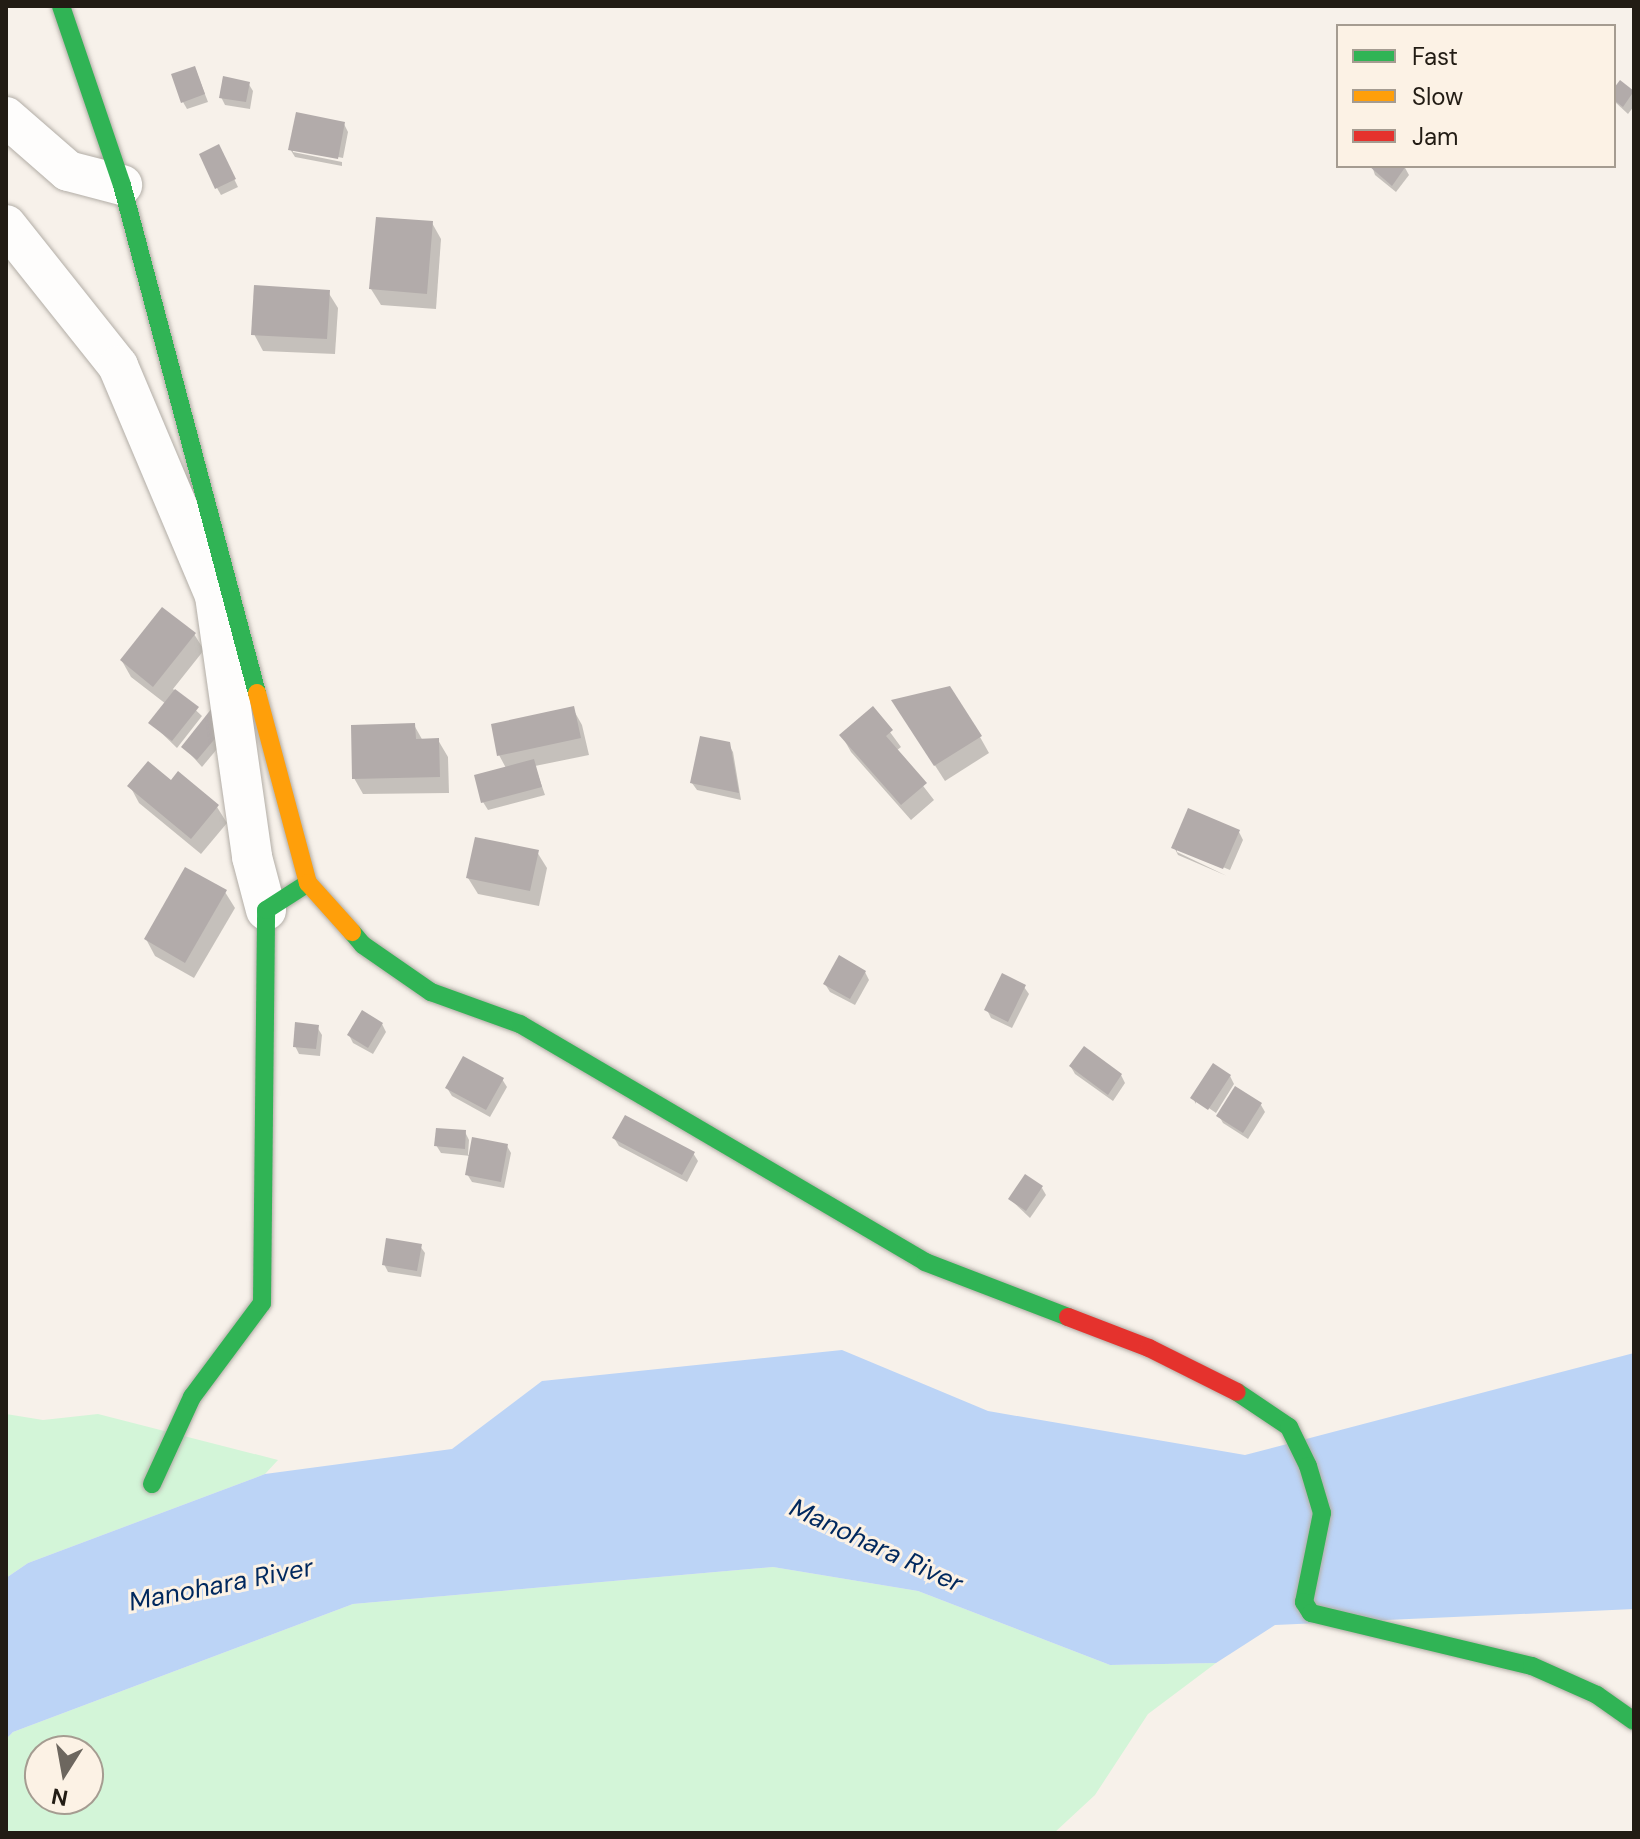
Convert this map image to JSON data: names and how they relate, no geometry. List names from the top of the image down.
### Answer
{
  "water": ["Manohara River"],
  "legend": ["Fast", "Slow", "Jam"],
  "north": "bottom"
}
